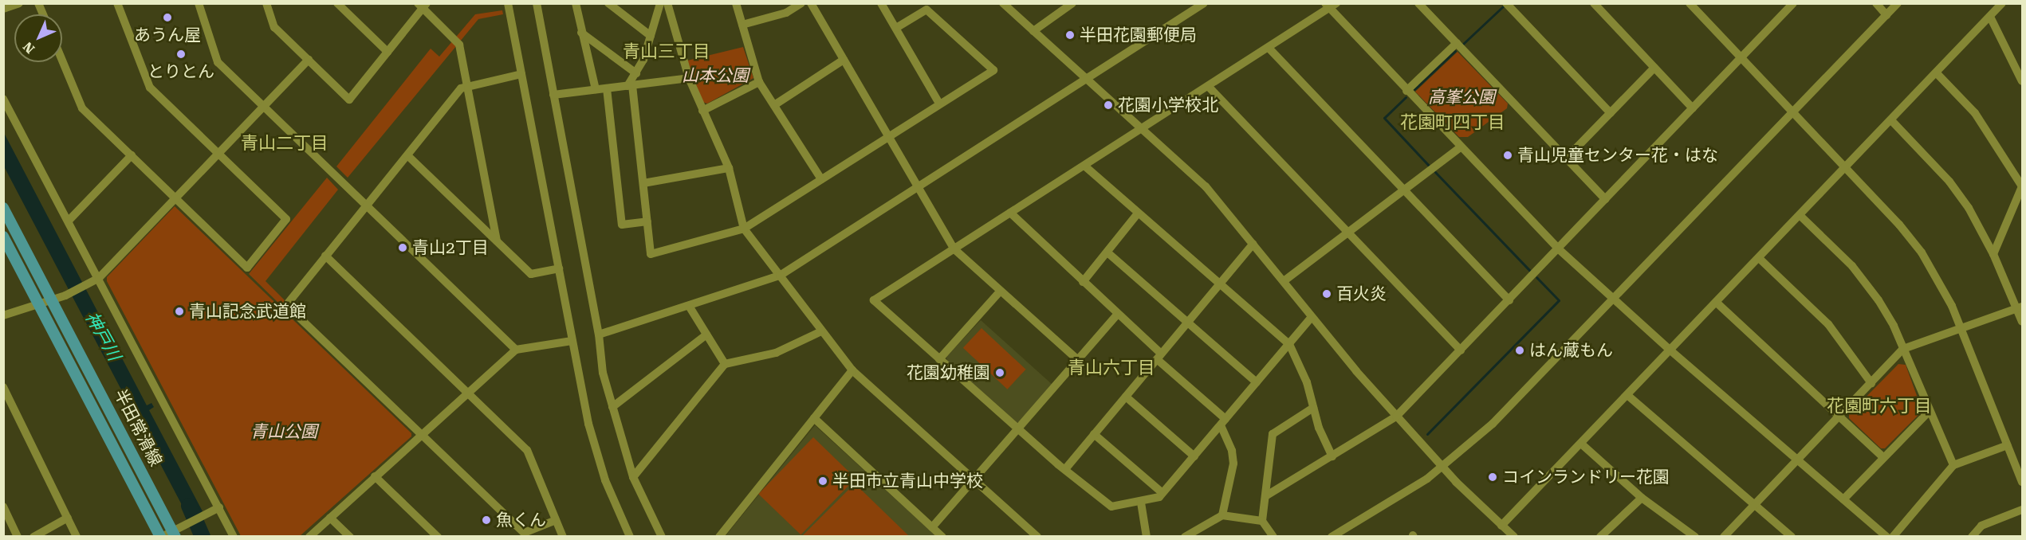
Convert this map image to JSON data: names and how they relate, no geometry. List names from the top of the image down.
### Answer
{
  "streets": {
    "main road": ["半田常滑線"]
  },
  "districts": [
    "青山三丁目",
    "花園町四丁目",
    "青山二丁目",
    "青山六丁目",
    "花園町六丁目"
  ],
  "water": ["神戸川"],
  "parks": ["山本公園", "高峯公園", "青山公園"],
  "places": [
    "あうん屋",
    "半田花園郵便局",
    "とりとん",
    "花園小学校北",
    "青山児童センター花・はな",
    "青山2丁目",
    "百火炎",
    "青山記念武道館",
    "はん蔵もん",
    "花園幼稚園",
    "コインランドリー花園",
    "半田市立青山中学校",
    "魚くん"
  ],
  "north": "bottom left"
}
